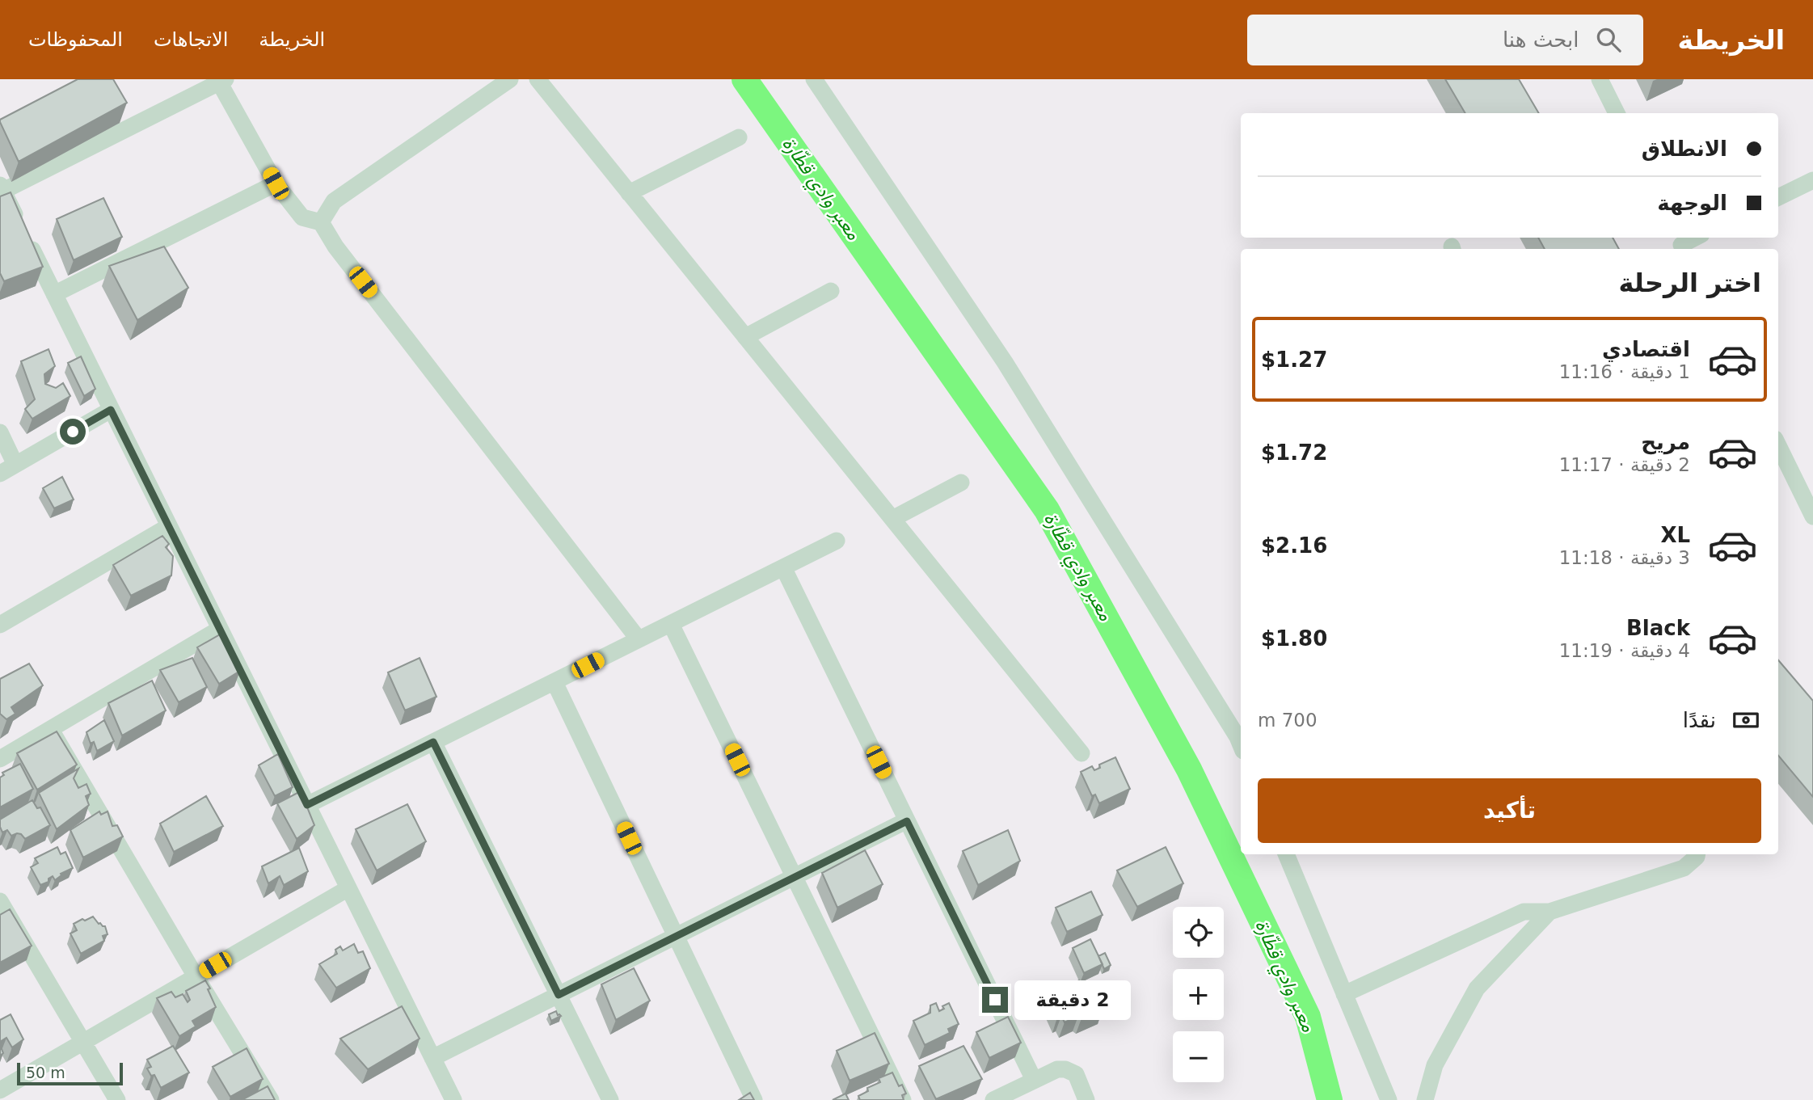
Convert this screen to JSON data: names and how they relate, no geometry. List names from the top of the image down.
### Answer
{
  "water": ["معبر وادي قطّارة"],
  "scale_bar": "50 m",
  "page": {
    "header": "الخريطة",
    "search": "ابحث هنا",
    "nav": ["الخريطة", "الاتجاهات", "المحفوظات"],
    "banner": ["الانطلاق", "الوجهة"],
    "heading": "اختر الرحلة",
    "list": [
      {
        "name": "اقتصادي",
        "note": "1 دقيقة · 11:16",
        "value": "$1.27"
      },
      {
        "name": "مريح",
        "note": "2 دقيقة · 11:17",
        "value": "$1.72"
      },
      {
        "name": "XL",
        "note": "3 دقيقة · 11:18",
        "value": "$2.16"
      },
      {
        "name": "Black",
        "note": "4 دقيقة · 11:19",
        "value": "$1.80"
      }
    ],
    "pay": ["نقدًا", "700 m"],
    "buttons": "تأكيد",
    "map_buttons": ["+", "−"],
    "bubble": "2 دقيقة",
    "scale": "50 m"
  }
}
